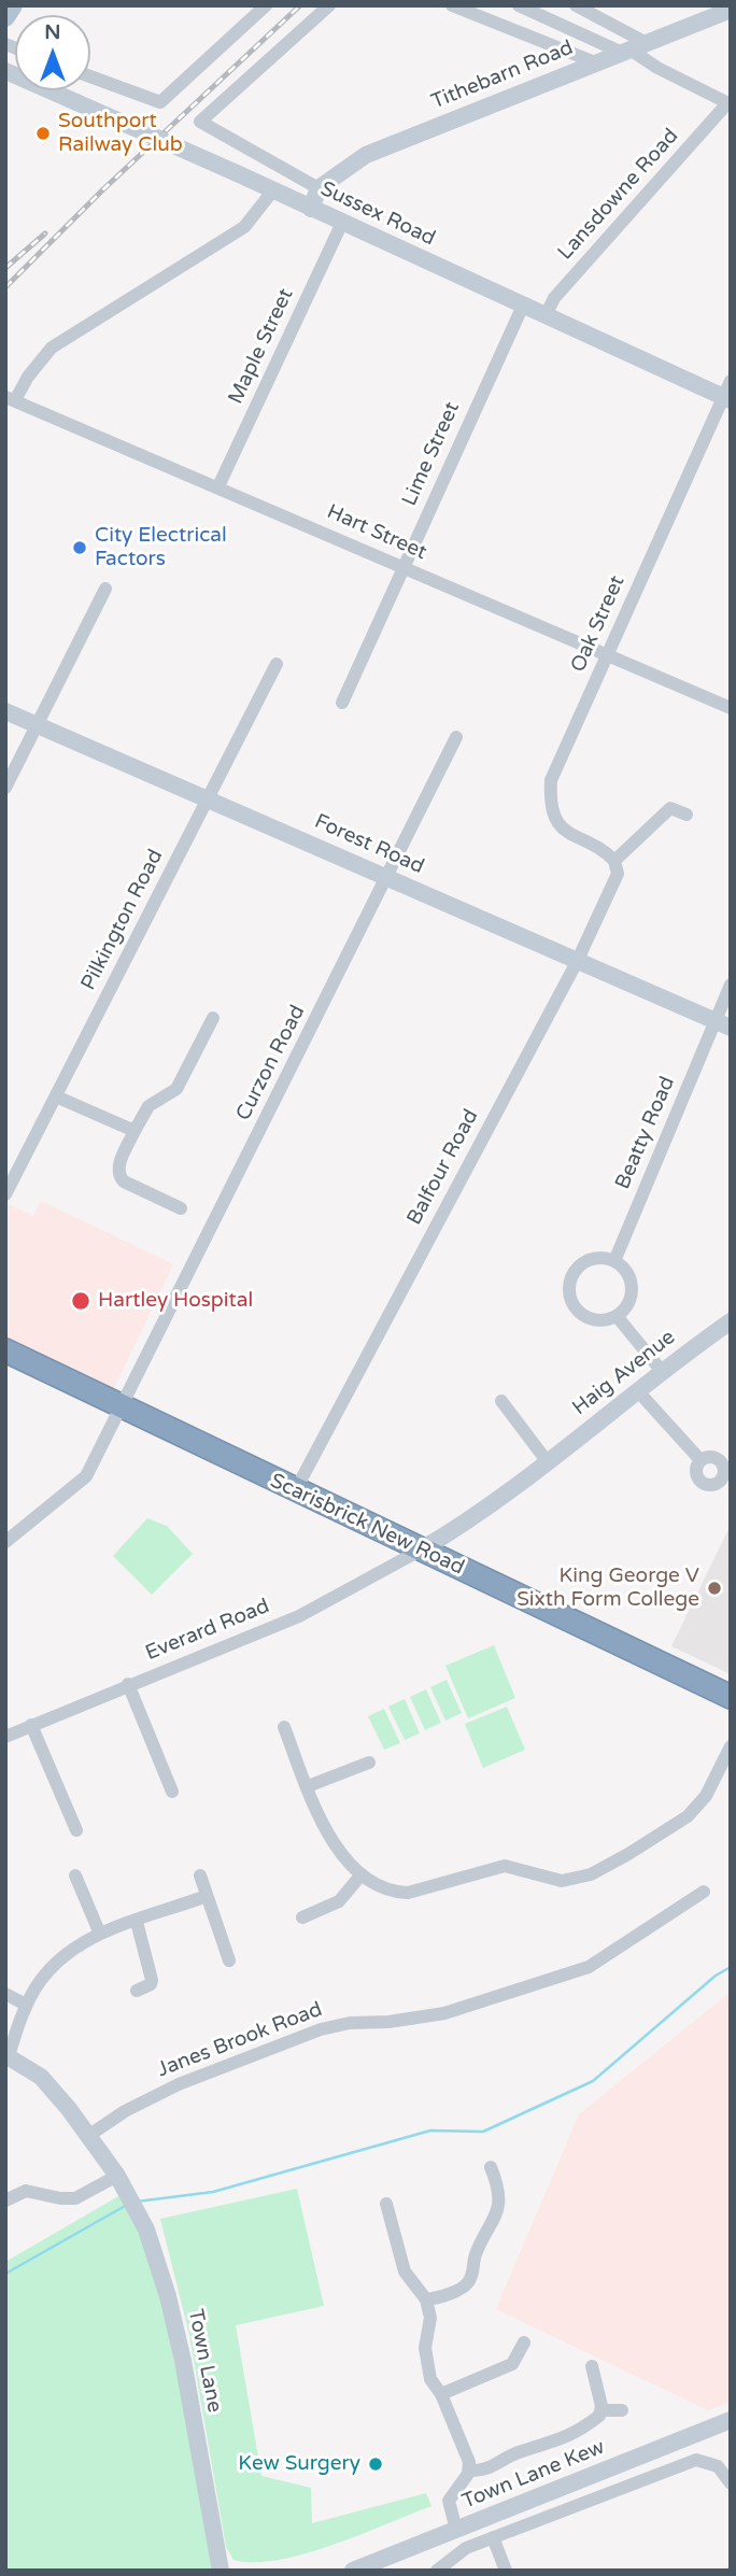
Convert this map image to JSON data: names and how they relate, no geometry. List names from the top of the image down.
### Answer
{
  "streets": {
    "highway": ["Scarisbrick New Road"],
    "street": [
      "Tithebarn Road",
      "Lansdowne Road",
      "Sussex Road",
      "Maple Street",
      "Lime Street",
      "Hart Street",
      "Oak Street",
      "Forest Road",
      "Pilkington Road",
      "Curzon Road",
      "Beatty Road",
      "Balfour Road",
      "Haig Avenue",
      "Everard Road",
      "Janes Brook Road",
      "Town Lane",
      "Town Lane Kew"
    ]
  },
  "crossings": [
    ["Lansdowne Road", "Sussex Road"],
    ["Sussex Road", "Maple Street"],
    ["Sussex Road", "Lime Street"],
    ["Sussex Road", "Oak Street"],
    ["Maple Street", "Hart Street"],
    ["Lime Street", "Hart Street"],
    ["Hart Street", "Oak Street"],
    ["Oak Street", "Balfour Road"],
    ["Forest Road", "Pilkington Road"],
    ["Forest Road", "Curzon Road"],
    ["Forest Road", "Beatty Road"],
    ["Forest Road", "Balfour Road"],
    ["Curzon Road", "Scarisbrick New Road"],
    ["Balfour Road", "Scarisbrick New Road"],
    ["Haig Avenue", "Scarisbrick New Road"],
    ["Haig Avenue", "Everard Road"],
    ["Scarisbrick New Road", "Everard Road"],
    ["Janes Brook Road", "Town Lane"]
  ],
  "places": [
    "Southport Railway Club",
    "City Electrical Factors",
    "Hartley Hospital",
    "King George V Sixth Form College",
    "Kew Surgery"
  ],
  "north": "top"
}
